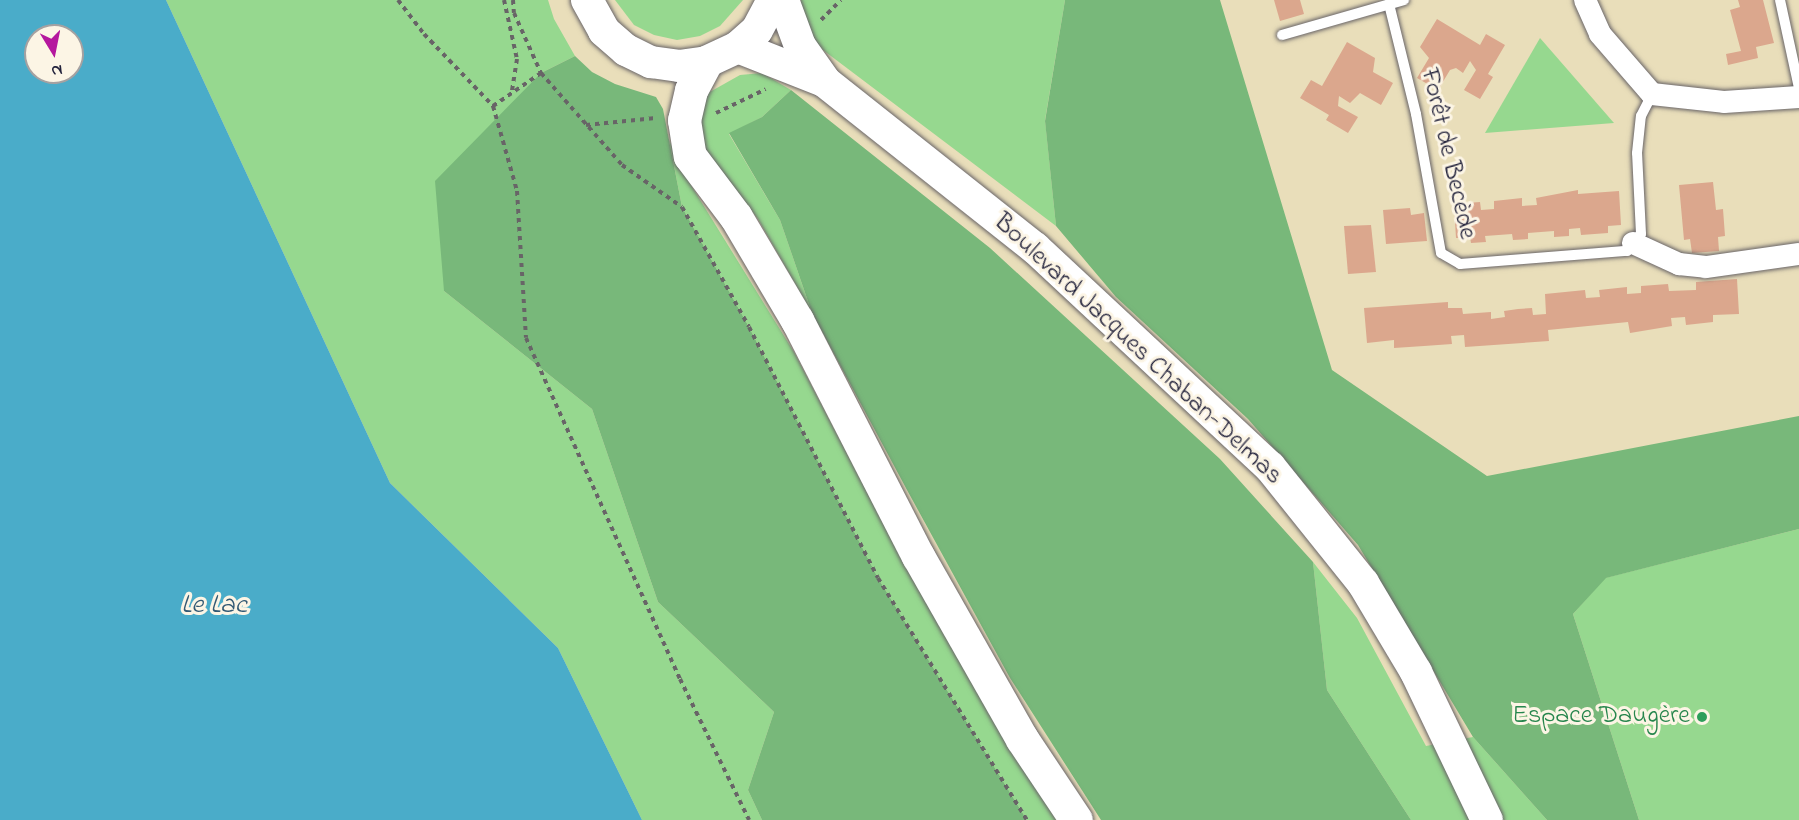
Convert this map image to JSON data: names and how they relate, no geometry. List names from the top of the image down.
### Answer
{
  "streets": {
    "main road": ["Boulevard Jacques Chaban-Delmas"],
    "lane": ["Forêt de Becède"]
  },
  "water": ["Le Lac"],
  "places": ["Espace Daugère"],
  "north": "bottom"
}
